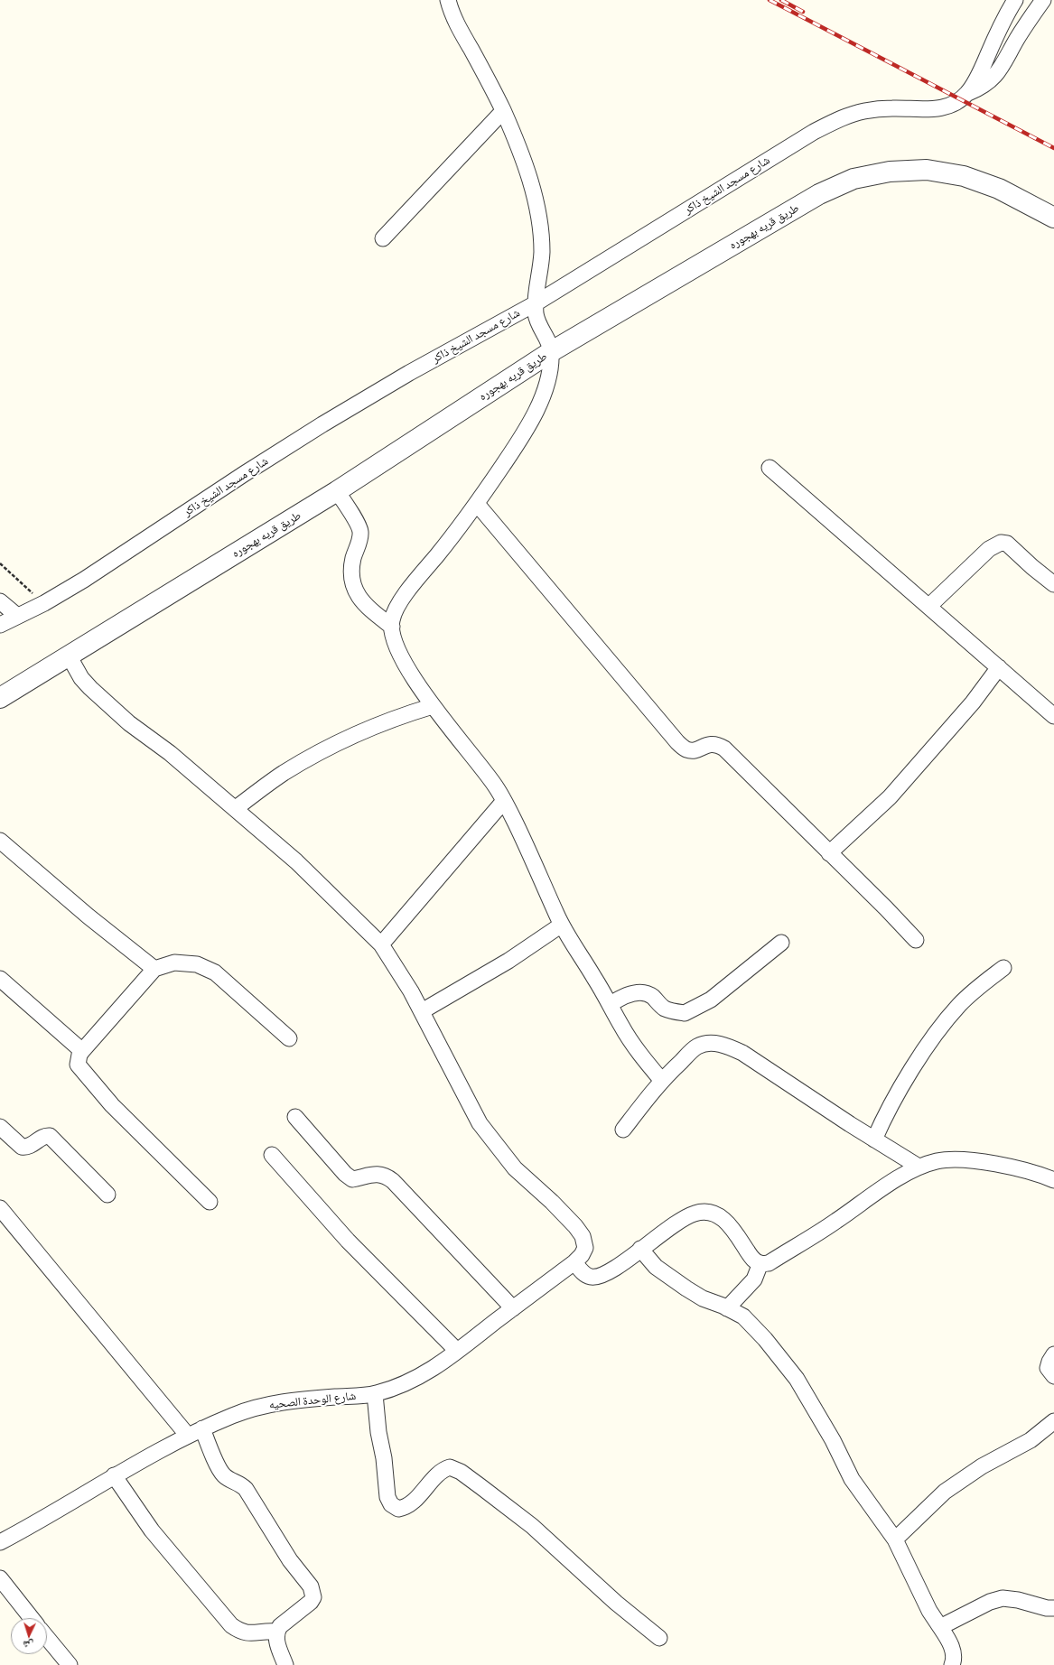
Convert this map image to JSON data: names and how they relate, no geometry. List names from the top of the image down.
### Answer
{
  "streets": {
    "street": ["شارع مسجد الشيخ ذاكر", "طريق قريه بهجوره", "شارع الوحدة الصحيه"]
  },
  "north": "bottom"
}
